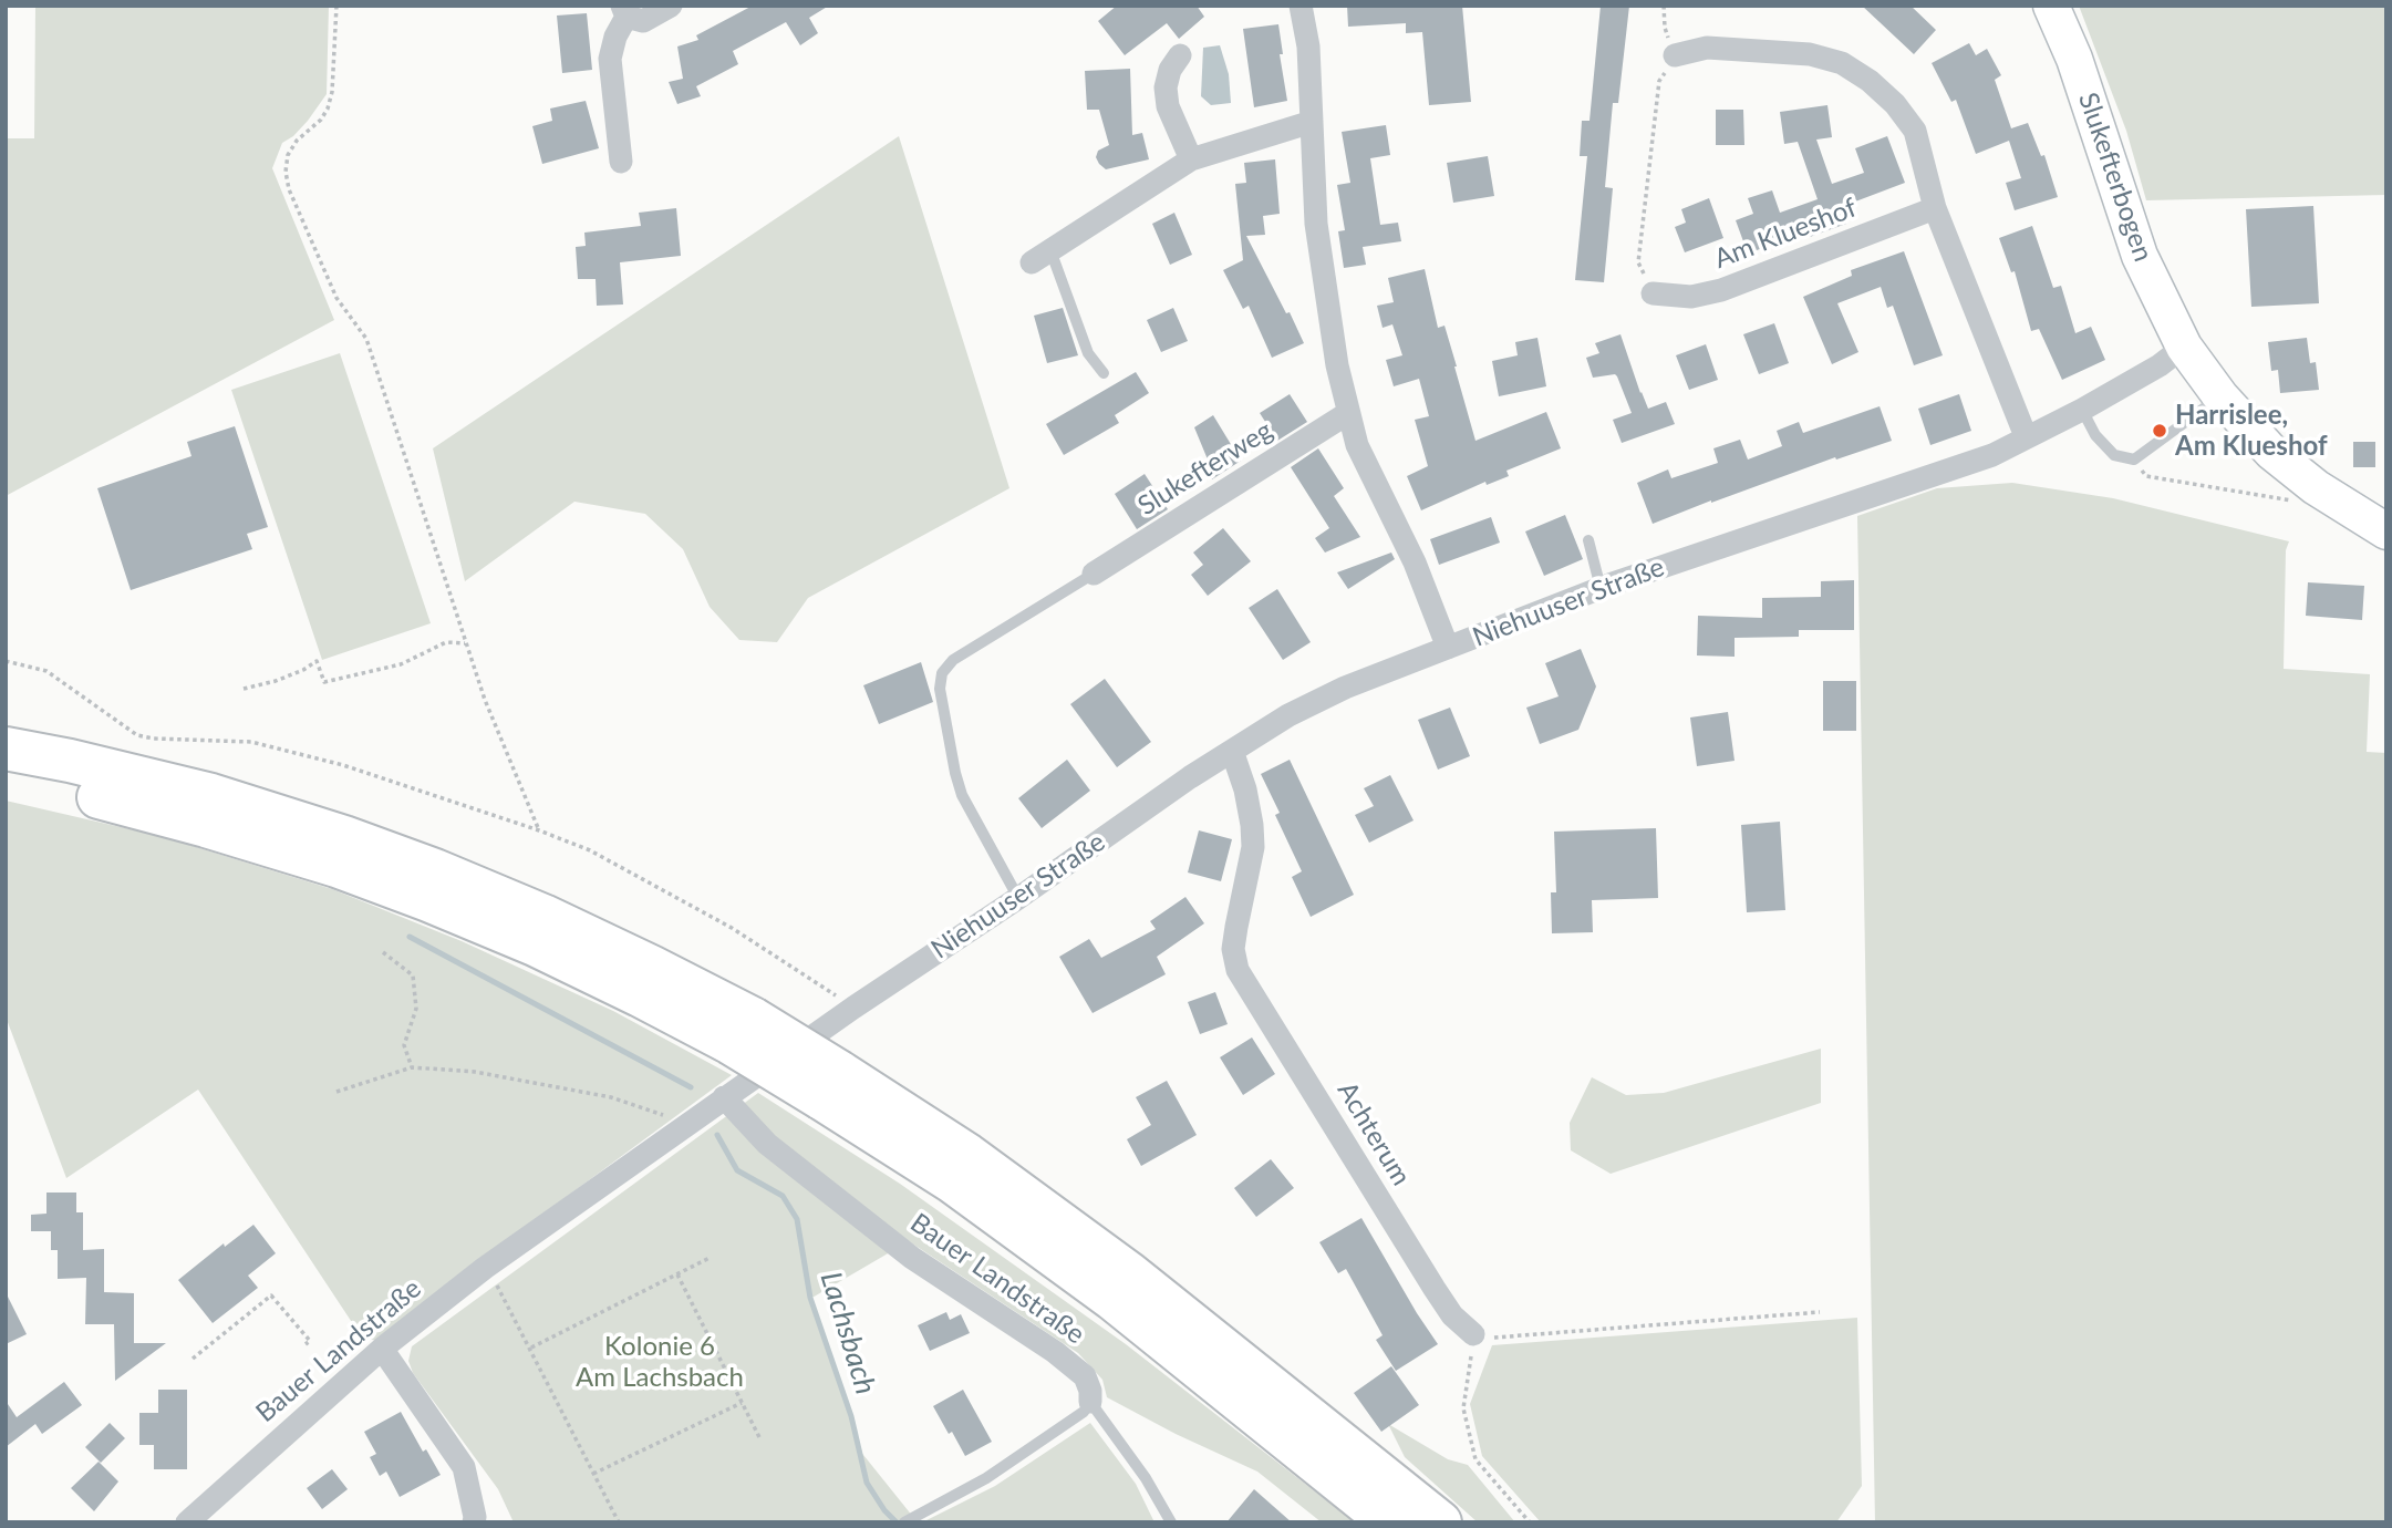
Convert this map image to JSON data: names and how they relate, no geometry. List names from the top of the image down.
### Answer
{
  "streets": {
    "street": [
      "Slukefterbogen",
      "Am Klueshof",
      "Slukefterweg",
      "Niehuuser Straße",
      "Achterum",
      "Bauer Landstraße"
    ]
  },
  "crossings": [
    ["Slukefterbogen", "Niehuuser Straße"],
    ["Niehuuser Straße", "Achterum"],
    ["Niehuuser Straße", "Bauer Landstraße"]
  ],
  "water": ["Lachsbach"],
  "parks": ["Kolonie 6 Am Lachsbach"],
  "places": ["Harrislee, Am Klueshof"]
}
